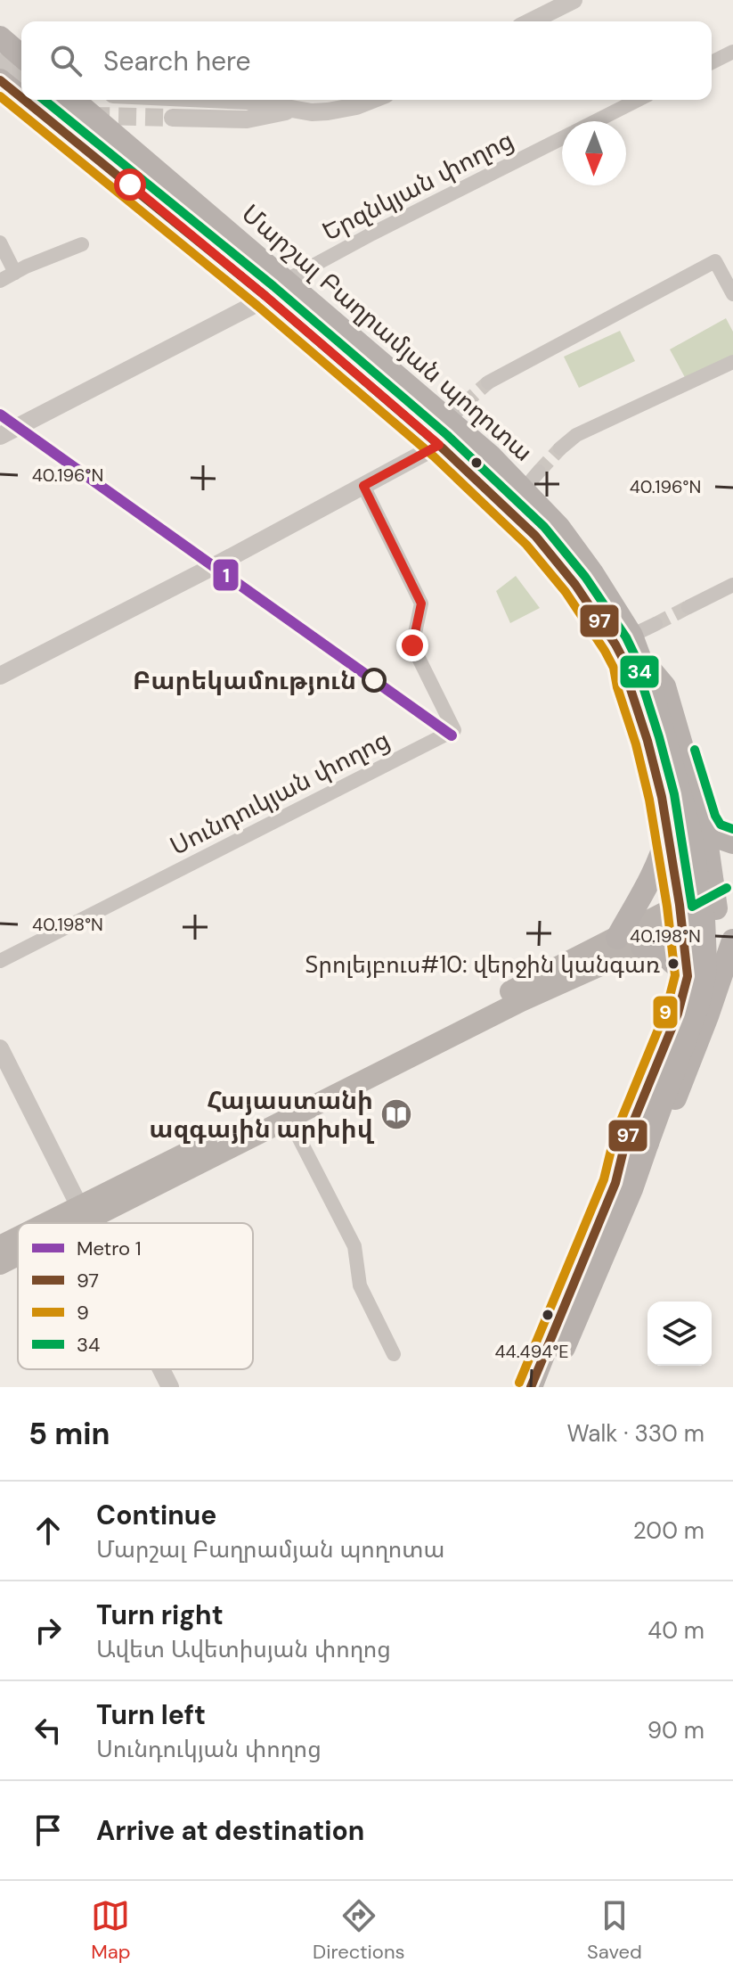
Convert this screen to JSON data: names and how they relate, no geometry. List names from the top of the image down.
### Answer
{
  "streets": {
    "main road": ["Մարշալ Բաղրամյան պողոտա"],
    "street": ["Երզնկյան փողոց", "Սունդուկյան փողոց"]
  },
  "crossings": [
    ["Երզնկյան փողոց", "Մարշալ Բաղրամյան պողոտա"]
  ],
  "places": {
    "other": ["Բարեկամություն", "Տրոլեյբուս#10: վերջին կանգառ"],
    "library": ["Հայաստանի ազգային արխիվ"]
  },
  "lines": [
    "transit line 97",
    "transit line 9",
    "transit line 34",
    "metro line 1"
  ],
  "legend": [
    "Metro 1",
    "97",
    "9",
    "34"
  ],
  "north": "bottom",
  "page": {
    "search": "Search here",
    "heading": ["5 min", "Walk · 330 m"],
    "list": [
      ["Continue", "Մարշալ Բաղրամյան պողոտա", "200 m"],
      ["Turn right", "Ավետ Ավետիսյան փողոց", "40 m"],
      ["Turn left", "Սունդուկյան փողոց", "90 m"],
      "Arrive at destination"
    ],
    "nav": ["Map", "Directions", "Saved"]
  },
  "coordinates": ["40.196°N", "40.198°N", "44.494°E"]
}
